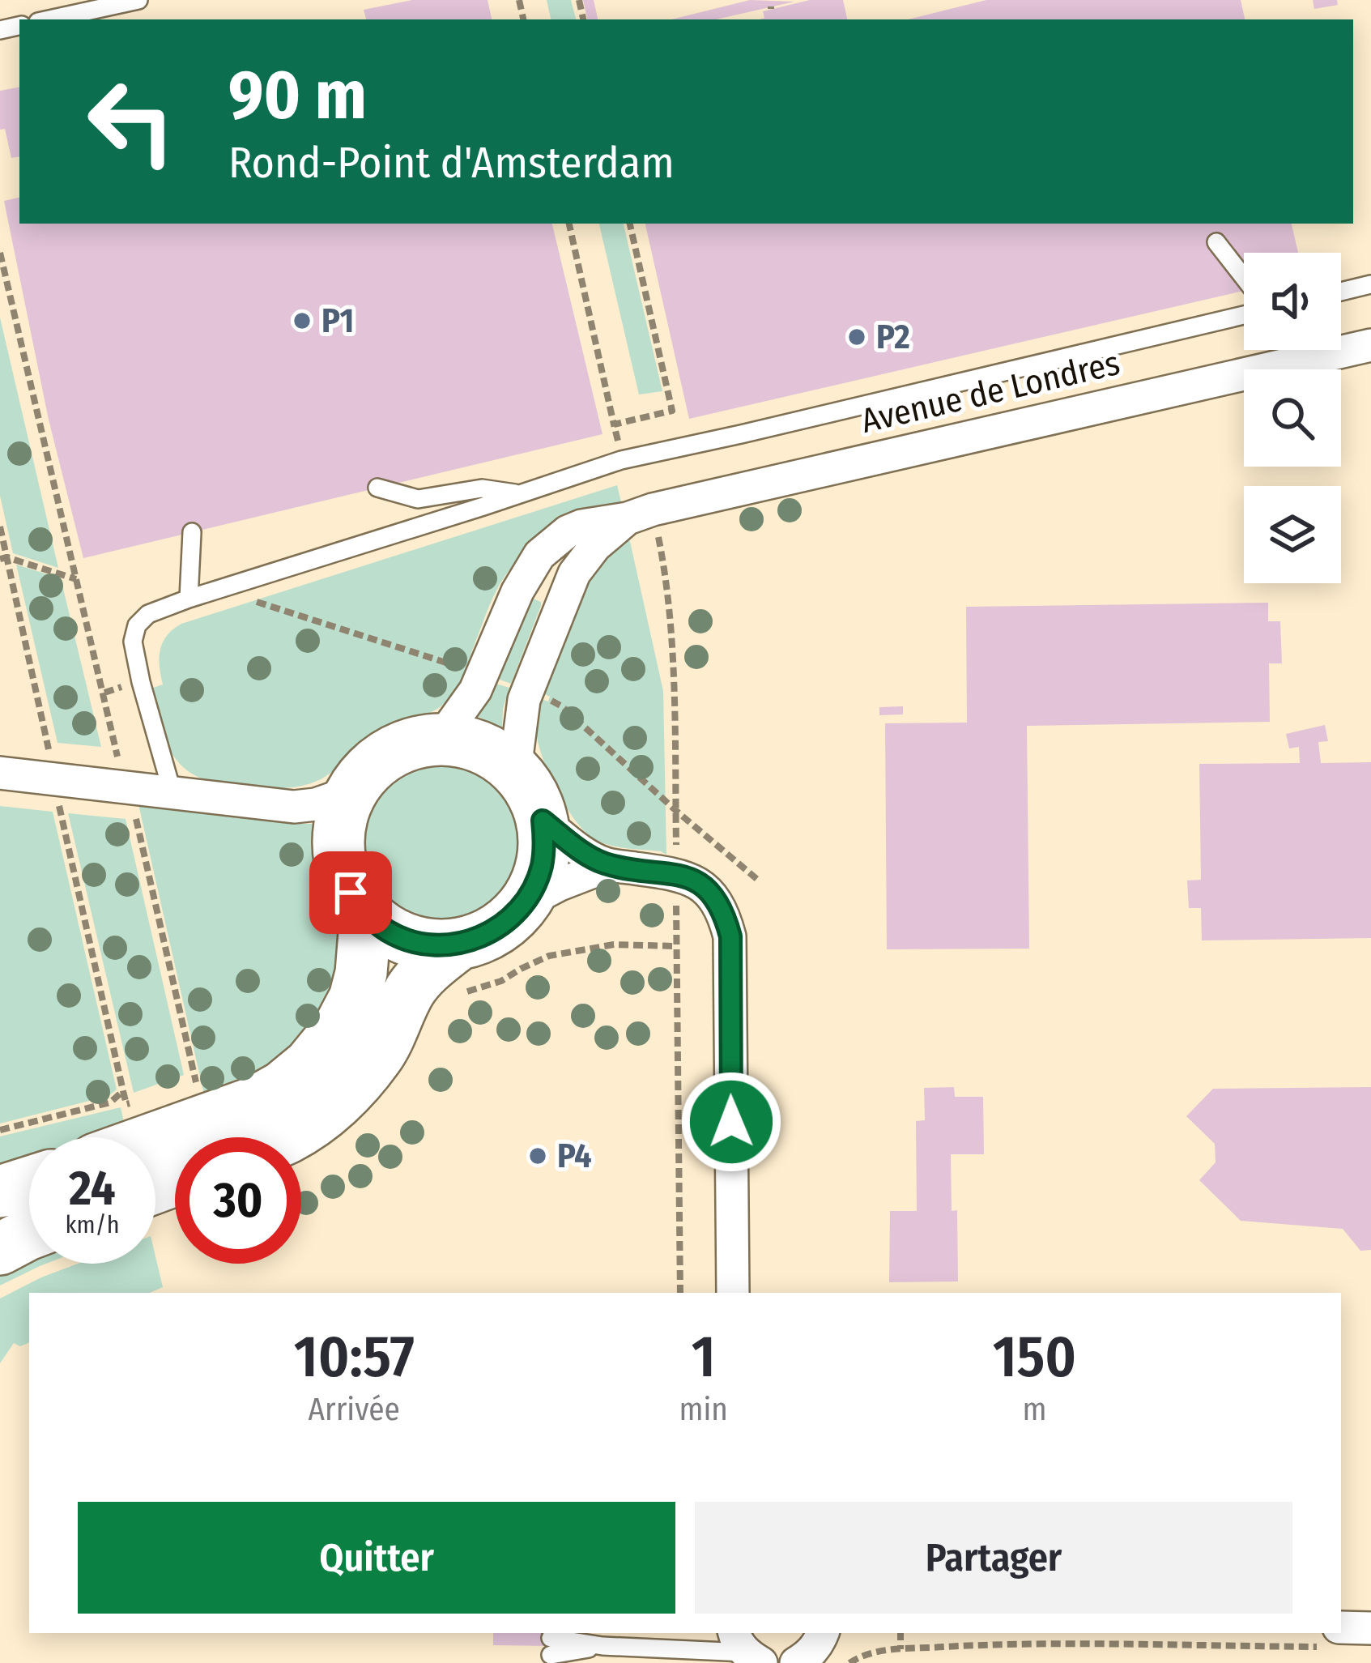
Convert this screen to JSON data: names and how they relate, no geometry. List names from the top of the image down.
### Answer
{
  "streets": {
    "street": ["Avenue de Londres"]
  },
  "places": ["P1", "P2", "P4"],
  "page": {
    "turn": ["90 m", "Rond-Point d'Amsterdam"],
    "speed": "24 km/h",
    "limit": "30",
    "eta": [
      "10:57",
      "Arrivée",
      "1",
      "min",
      "150",
      "m"
    ],
    "buttons": ["Quitter", "Partager"]
  }
}
